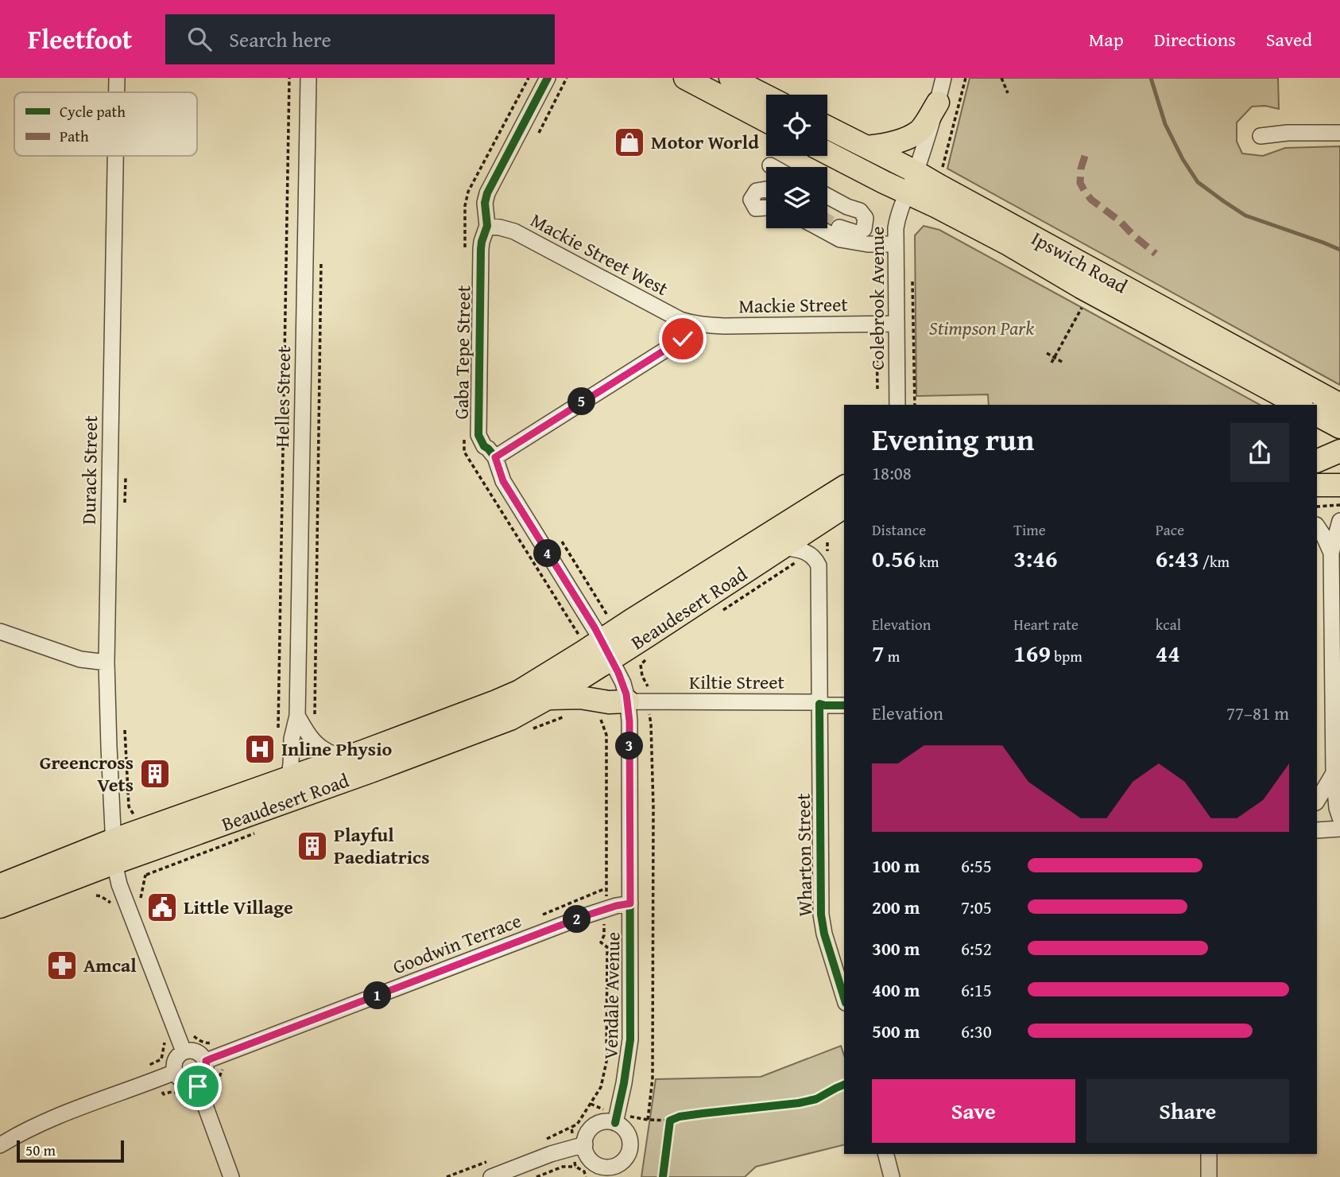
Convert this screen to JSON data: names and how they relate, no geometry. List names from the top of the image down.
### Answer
{
  "streets": {
    "highway": ["Ipswich Road", "Beaudesert Road"],
    "street": [
      "Mackie Street West",
      "Colebrook Avenue",
      "Mackie Street",
      "Gaba Tepe Street",
      "Helles Street",
      "Durack Street",
      "Kiltie Street",
      "Wharton Street",
      "Goodwin Terrace",
      "Vendale Avenue"
    ]
  },
  "crossings": [
    ["Mackie Street West", "Mackie Street"],
    ["Mackie Street West", "Gaba Tepe Street"],
    ["Ipswich Road", "Colebrook Avenue"],
    ["Colebrook Avenue", "Mackie Street"],
    ["Gaba Tepe Street", "Beaudesert Road"],
    ["Gaba Tepe Street", "Vendale Avenue"],
    ["Helles Street", "Beaudesert Road"],
    ["Durack Street", "Beaudesert Road"],
    ["Durack Street", "Goodwin Terrace"],
    ["Beaudesert Road", "Wharton Street"],
    ["Beaudesert Road", "Vendale Avenue"],
    ["Kiltie Street", "Wharton Street"],
    ["Kiltie Street", "Vendale Avenue"],
    ["Goodwin Terrace", "Vendale Avenue"]
  ],
  "parks": ["Stimpson Park"],
  "places": {
    "shop": ["Motor World"],
    "hospital": ["Inline Physio"],
    "building": ["Greencross Vets", "Playful Paediatrics"],
    "public building": ["Little Village"],
    "pharmacy": ["Amcal"]
  },
  "legend": ["Cycle path", "Path"],
  "scale_bar": "50 m",
  "page": {
    "header": "Fleetfoot",
    "search": "Search here",
    "nav": ["Map", "Directions", "Saved"],
    "pins": [
      "5",
      "4",
      "3",
      "2",
      "1"
    ],
    "heading": ["Evening run", "18:08"],
    "stats": [
      ["Distance", "0.56 km"],
      ["Time", "3:46"],
      ["Pace", "6:43 /km"],
      ["Elevation", "7 m"],
      ["Heart rate", "169 bpm"],
      ["kcal", "44"]
    ],
    "chart": ["Elevation", "77–81 m"],
    "list": [
      {
        "name": "100 m",
        "note": "6:55"
      },
      {
        "name": "200 m",
        "note": "7:05"
      },
      {
        "name": "300 m",
        "note": "6:52"
      },
      {
        "name": "400 m",
        "note": "6:15"
      },
      {
        "name": "500 m",
        "note": "6:30"
      }
    ],
    "buttons": ["Save", "Share"],
    "scale": "50 m"
  }
}
